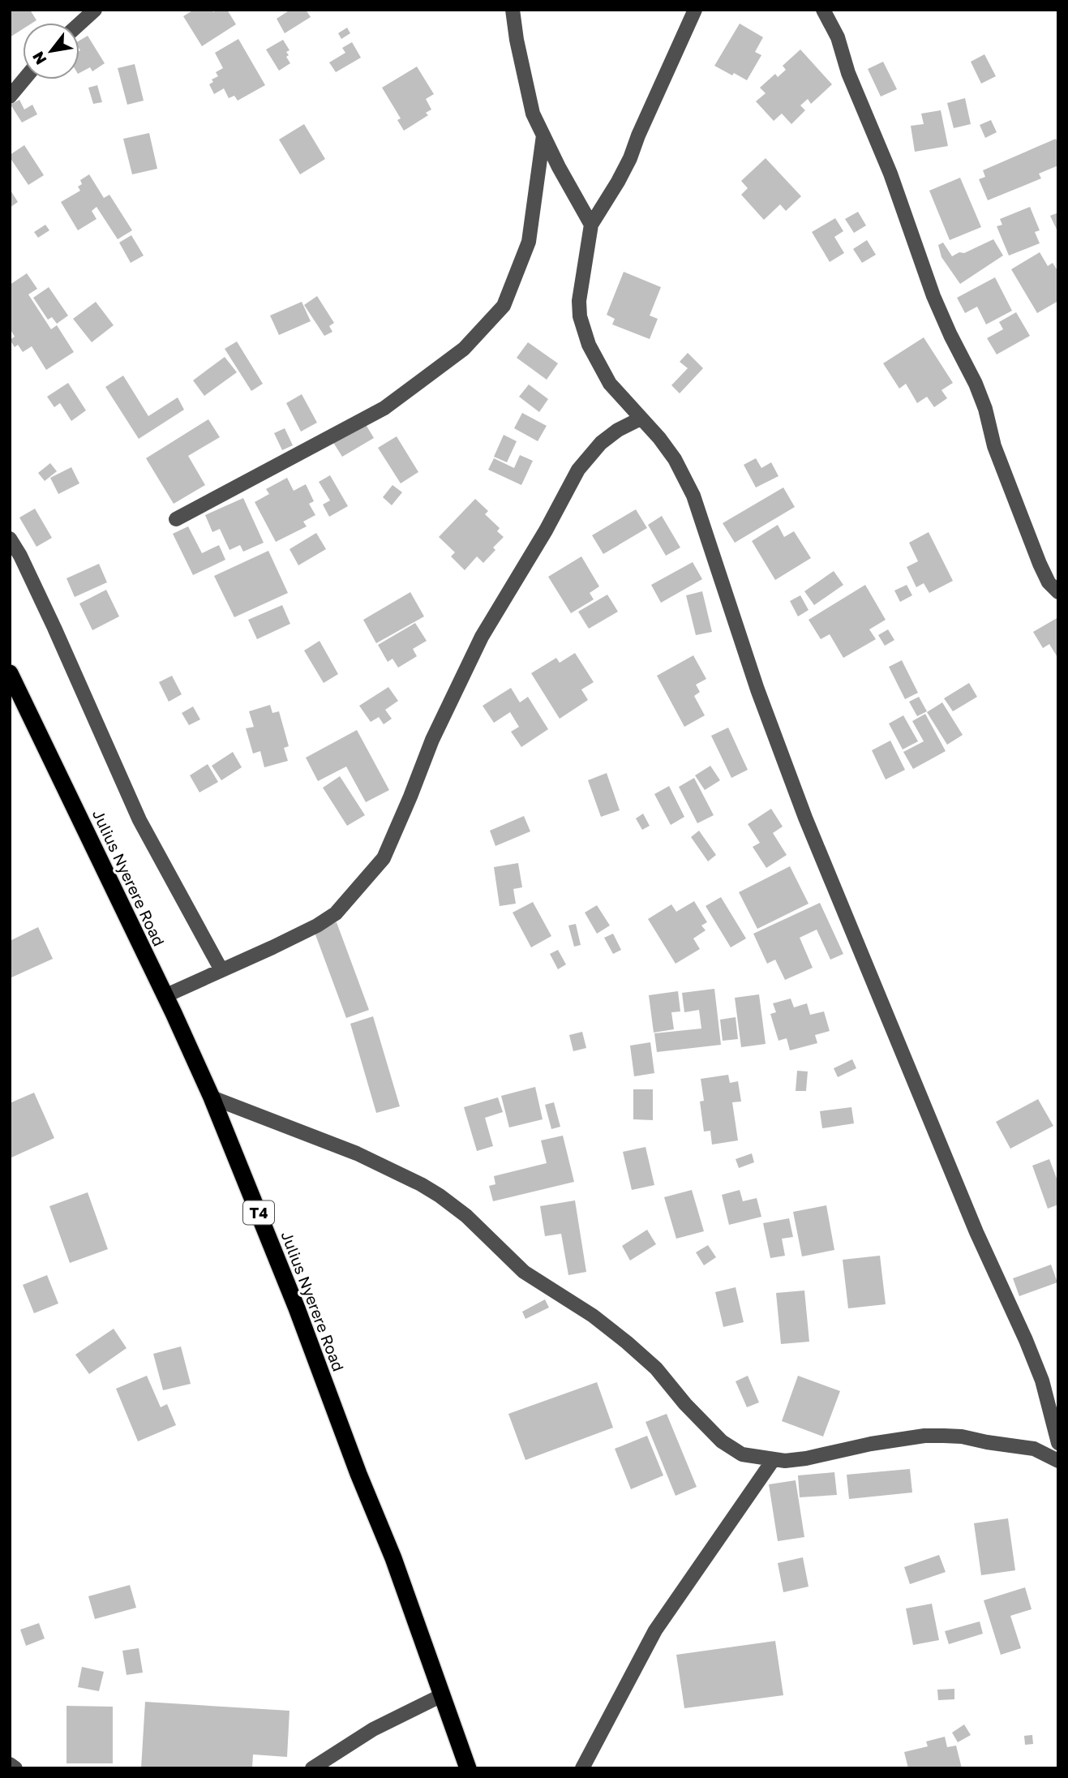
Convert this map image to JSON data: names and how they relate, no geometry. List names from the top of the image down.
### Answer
{
  "streets": {
    "highway": ["Julius Nyerere Road", "T4"]
  },
  "north": "bottom left"
}
